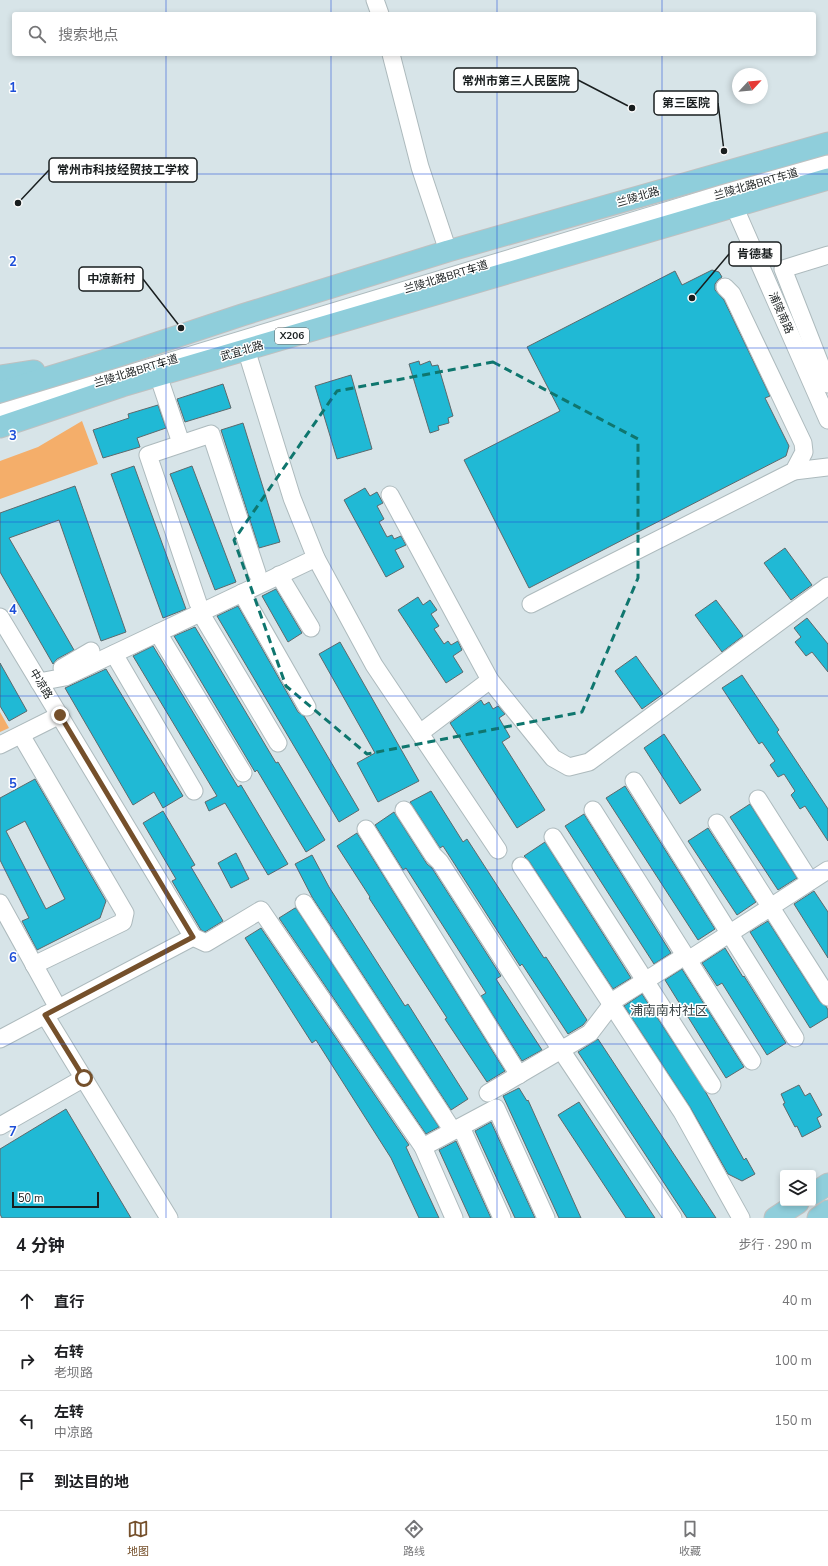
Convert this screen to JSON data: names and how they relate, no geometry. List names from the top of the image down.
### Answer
{
  "streets": {
    "main road": ["兰陵北路", "X206", "武宜北路"],
    "street": ["兰陵北路BRT车道", "浦陵南路", "中凉路"]
  },
  "crossings": [
    ["兰陵北路BRT车道", "X206"],
    ["兰陵北路BRT车道", "武宜北路"],
    ["兰陵北路", "X206"],
    ["浦陵南路", "武宜北路"],
    ["X206", "武宜北路"]
  ],
  "districts": ["浦南南村社区"],
  "places": [
    "常州市第三人民医院",
    "第三医院",
    "常州市科技经贸技工学校",
    "肯德基",
    "中凉新村"
  ],
  "scale_bar": "50 m",
  "north": "top right",
  "page": {
    "search": "搜索地点",
    "scale": "50 m",
    "heading": ["4 分钟", "步行 · 290 m"],
    "list": [
      ["直行", "40 m"],
      ["右转", "老坝路", "100 m"],
      ["左转", "中凉路", "150 m"],
      "到达目的地"
    ],
    "nav": ["地图", "路线", "收藏"]
  },
  "grid": {
    "rows": [
      "1",
      "2",
      "3",
      "4",
      "5",
      "6",
      "7"
    ]
  }
}
